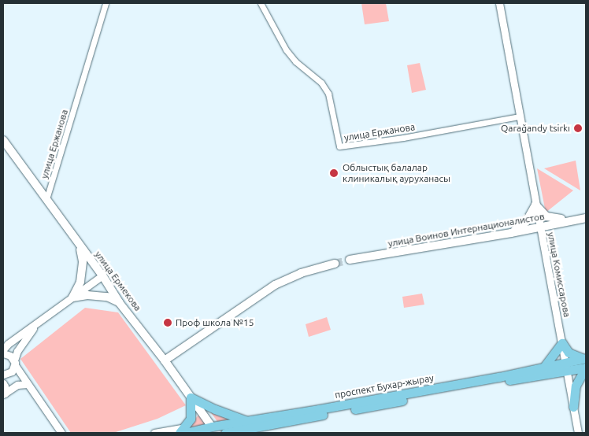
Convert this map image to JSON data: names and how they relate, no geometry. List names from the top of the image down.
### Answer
{
  "streets": {
    "main road": ["улица Воинов Интернационалистов", "улица Ермекова", "проспект Бухар-жырау"],
    "street": ["улица Ержанова", "улица Комиссарова"]
  },
  "crossings": [
    ["улица Ержанова", "улица Комиссарова"],
    ["улица Ержанова", "улица Ермекова"],
    ["улица Воинов Интернационалистов", "улица Комиссарова"],
    ["улица Комиссарова", "проспект Бухар-жырау"],
    ["улица Ермекова", "проспект Бухар-жырау"]
  ],
  "places": ["Qarağandy tsirkı", "Облыстық балалар клиникалық ауруханасы", "Проф школа №15"]
}
